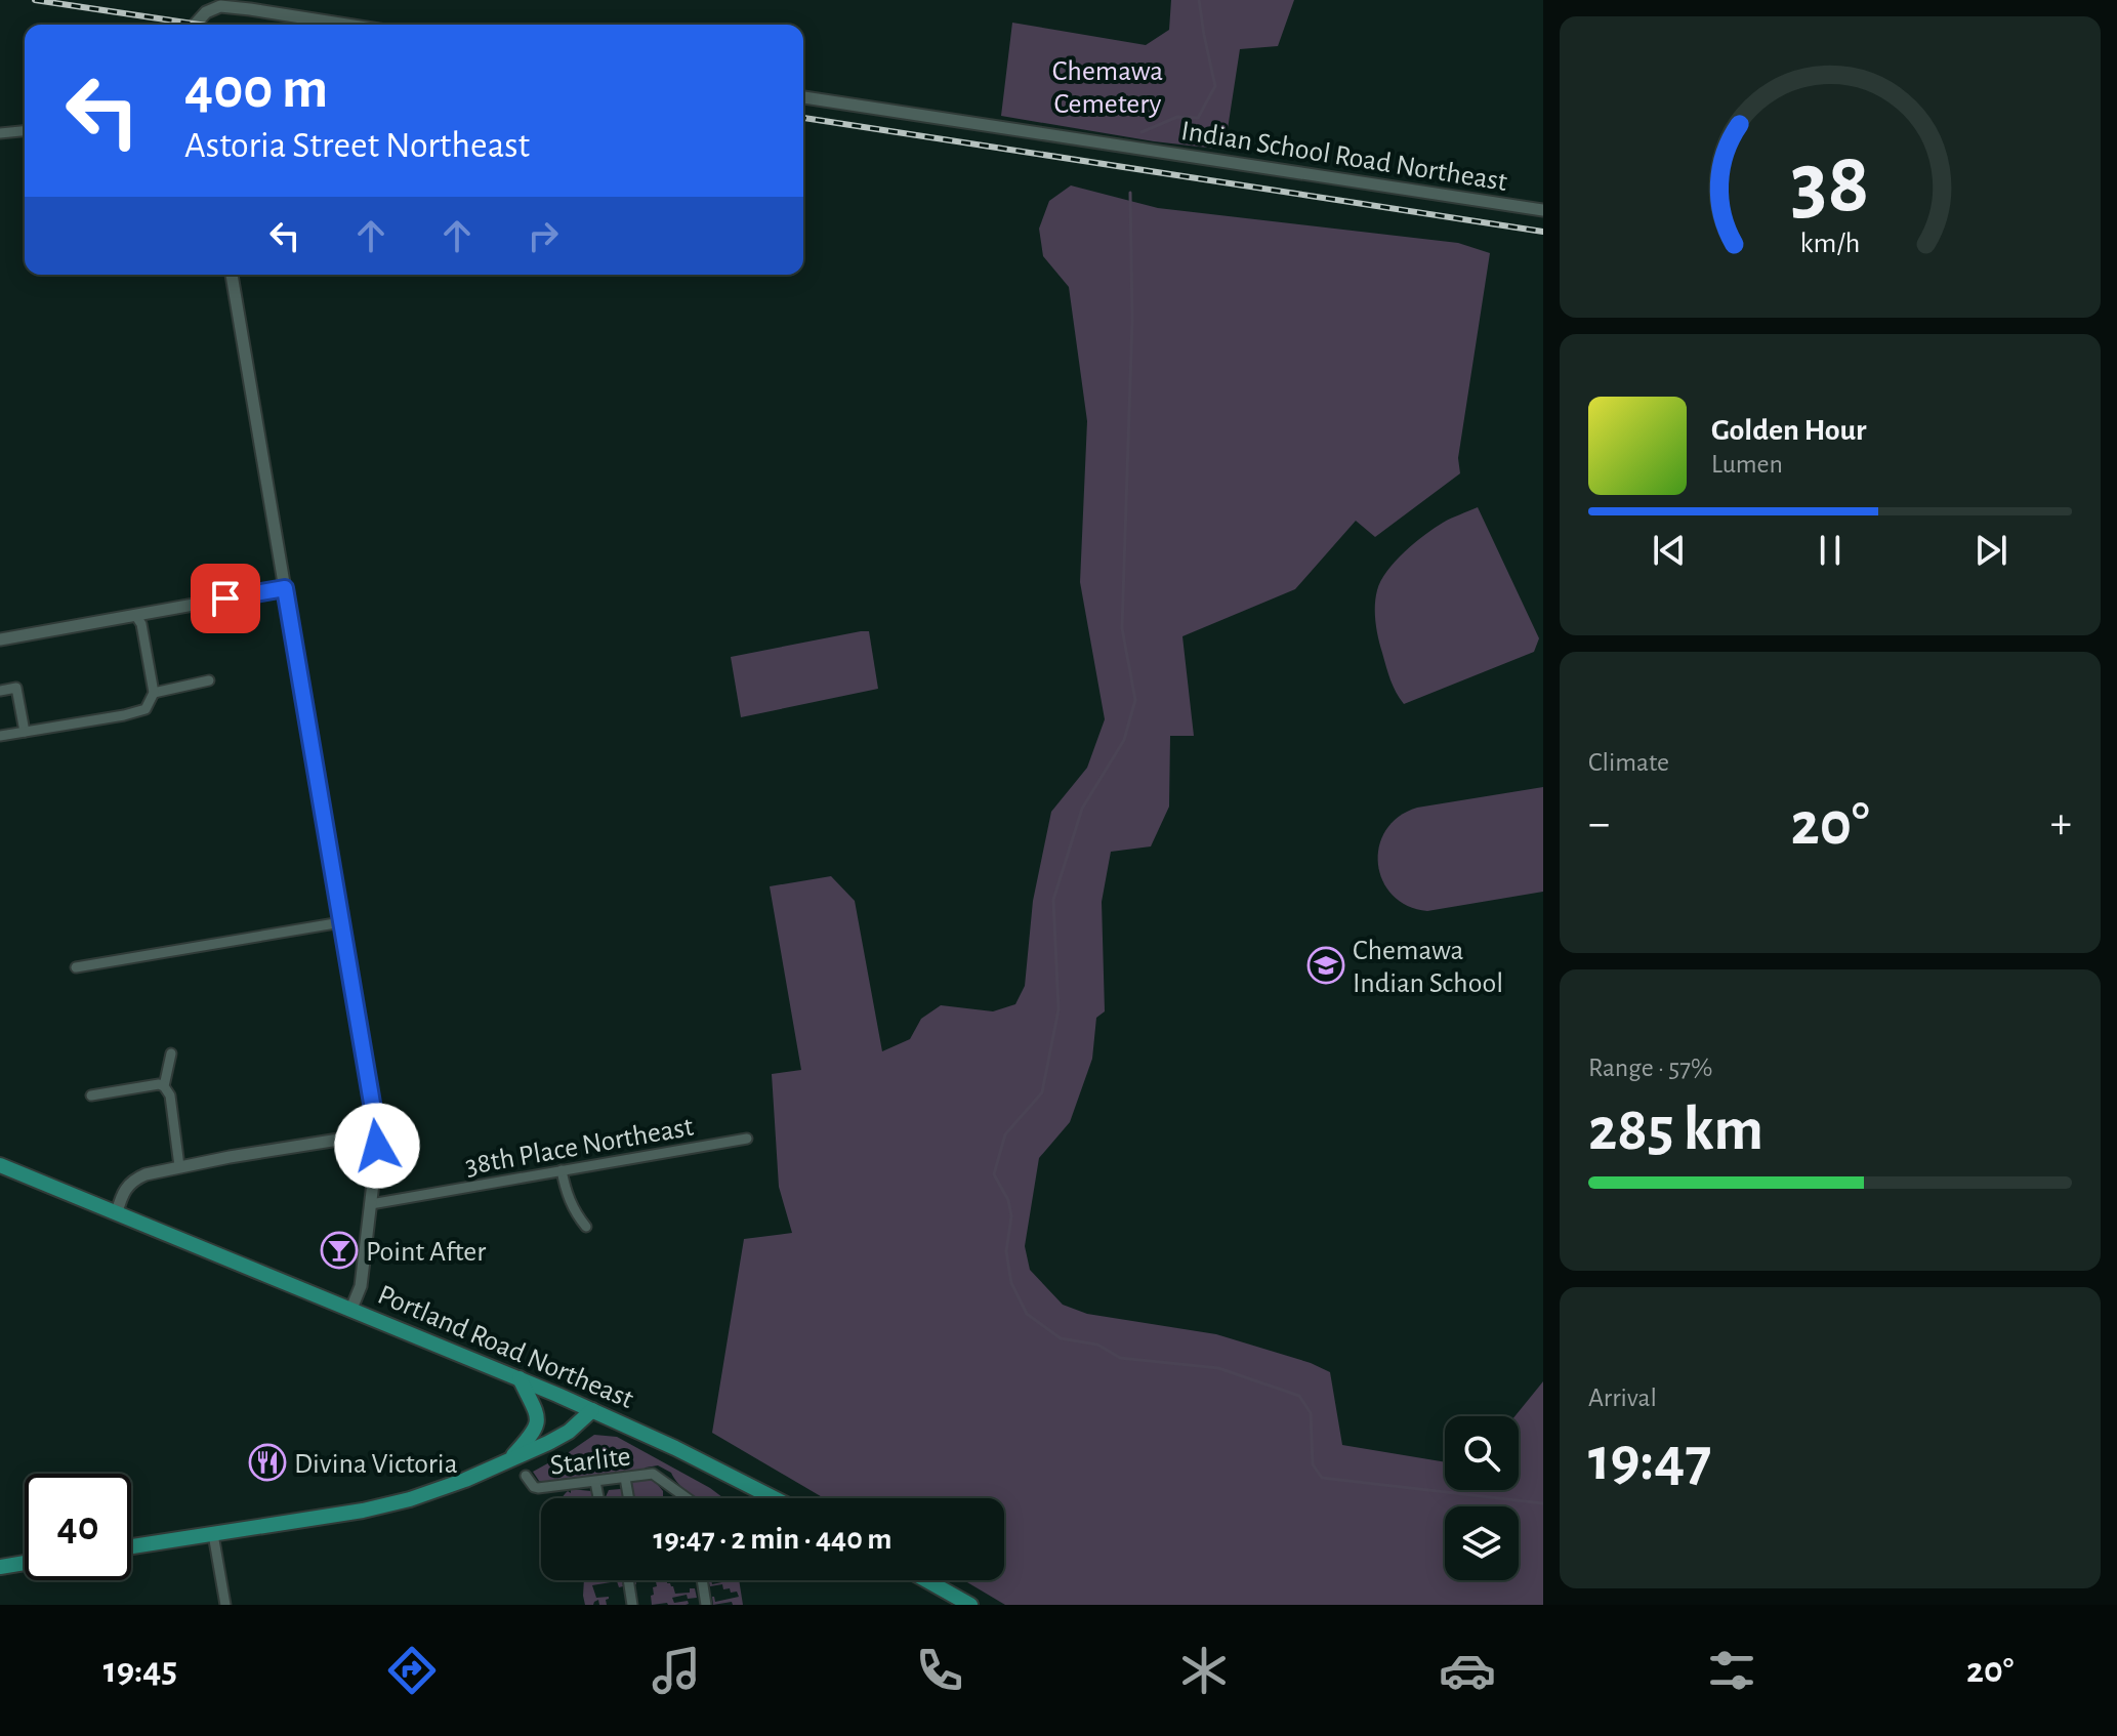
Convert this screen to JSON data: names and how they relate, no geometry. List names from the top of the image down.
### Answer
{
  "streets": {
    "main road": ["Portland Road Northeast"],
    "street": ["Indian School Road Northeast", "38th Place Northeast", "Starlite"]
  },
  "parks": ["Chemawa Cemetery"],
  "places": {
    "school or university": ["Chemawa Indian School"],
    "bar": ["Point After"],
    "restaurant": ["Divina Victoria"]
  },
  "page": {
    "turn": ["400 m", "Astoria Street Northeast"],
    "song": ["Golden Hour", "Lumen"],
    "tile": [
      "Climate",
      ["Range · 57%", "285 km"],
      ["Arrival", "19:47"]
    ],
    "heat": ["−", "20°", "+"],
    "limit": "40",
    "trip": "19:47 · 2 min · 440 m",
    "tabs": ["19:45", "20°"],
    "gauge": ["38", "km/h"]
  }
}
